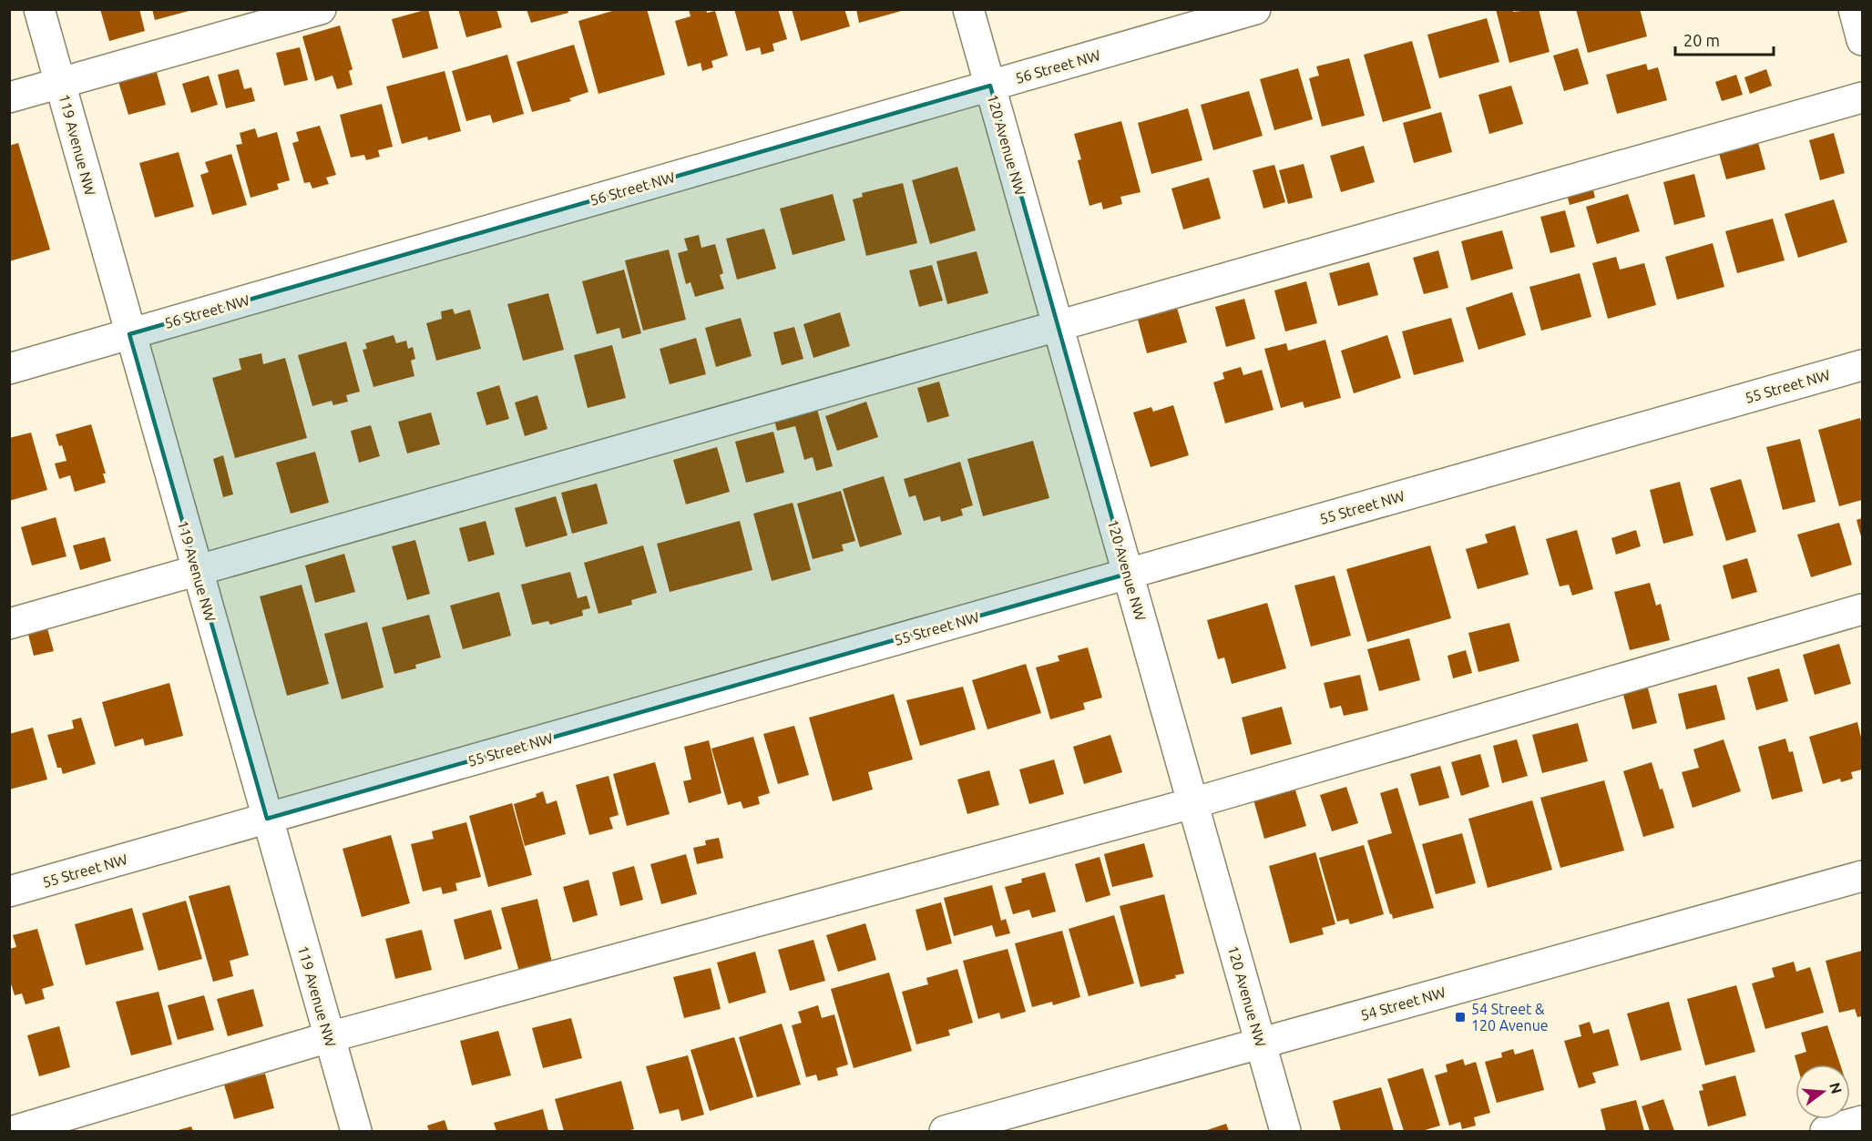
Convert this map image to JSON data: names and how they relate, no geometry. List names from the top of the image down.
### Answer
{
  "streets": {
    "street": [
      "56 Street NW",
      "119 Avenue NW",
      "120 Avenue NW",
      "55 Street NW",
      "54 Street NW"
    ]
  },
  "crossings": [
    ["56 Street NW", "119 Avenue NW"],
    ["56 Street NW", "120 Avenue NW"],
    ["119 Avenue NW", "55 Street NW"],
    ["120 Avenue NW", "55 Street NW"],
    ["120 Avenue NW", "54 Street NW"]
  ],
  "places": {
    "transit": ["54 Street & 120 Avenue"]
  },
  "scale_bar": "20 m",
  "north": "right"
}
